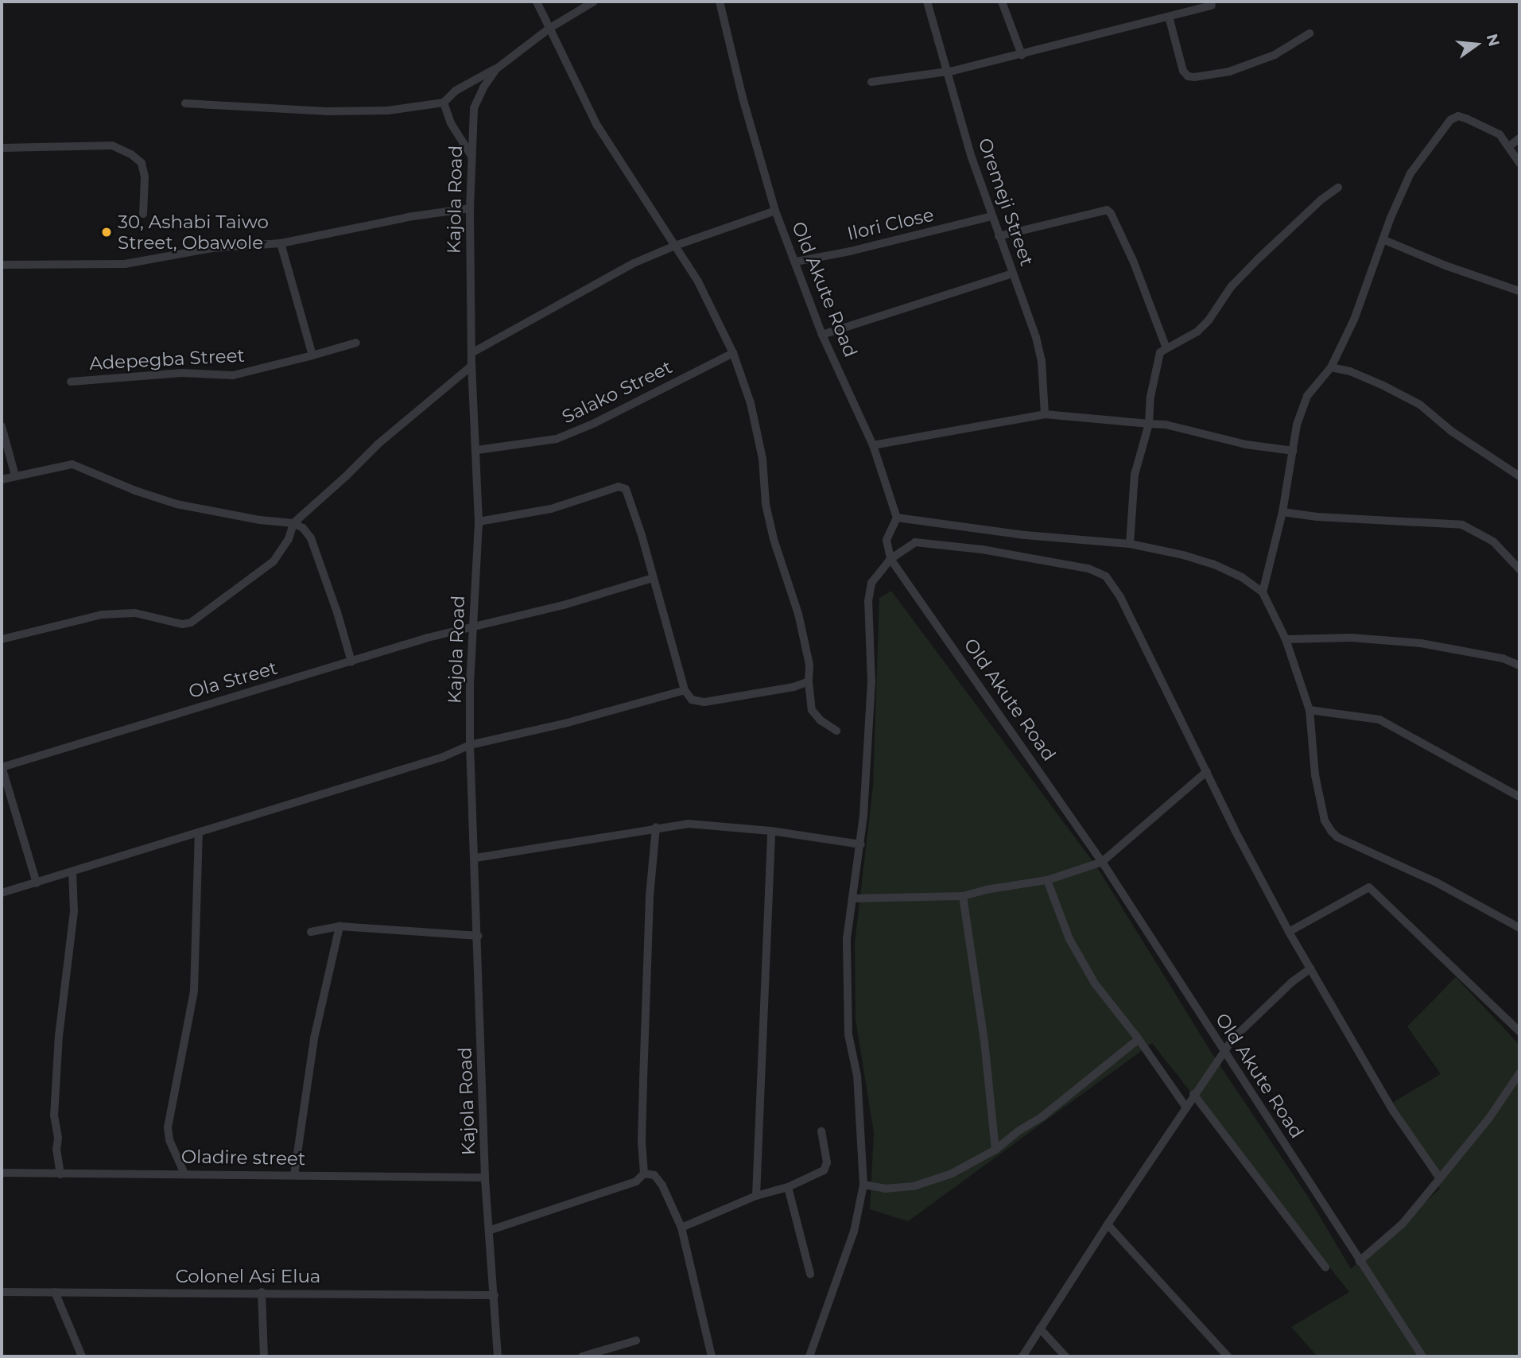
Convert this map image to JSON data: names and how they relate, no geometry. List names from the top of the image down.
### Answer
{
  "streets": {
    "street": [
      "Kajola Road",
      "Oremeji Street",
      "Ilori Close",
      "Old Akute Road",
      "Adepegba Street",
      "Salako Street",
      "Ola Street",
      "Oladire street",
      "Colonel Asi Elua"
    ]
  },
  "crossings": [
    ["Kajola Road", "Salako Street"],
    ["Kajola Road", "Ola Street"],
    ["Kajola Road", "Oladire street"],
    ["Kajola Road", "Colonel Asi Elua"],
    ["Oremeji Street", "Ilori Close"],
    ["Ilori Close", "Old Akute Road"]
  ],
  "places": ["30, Ashabi Taiwo Street, Obawole"],
  "north": "right"
}
